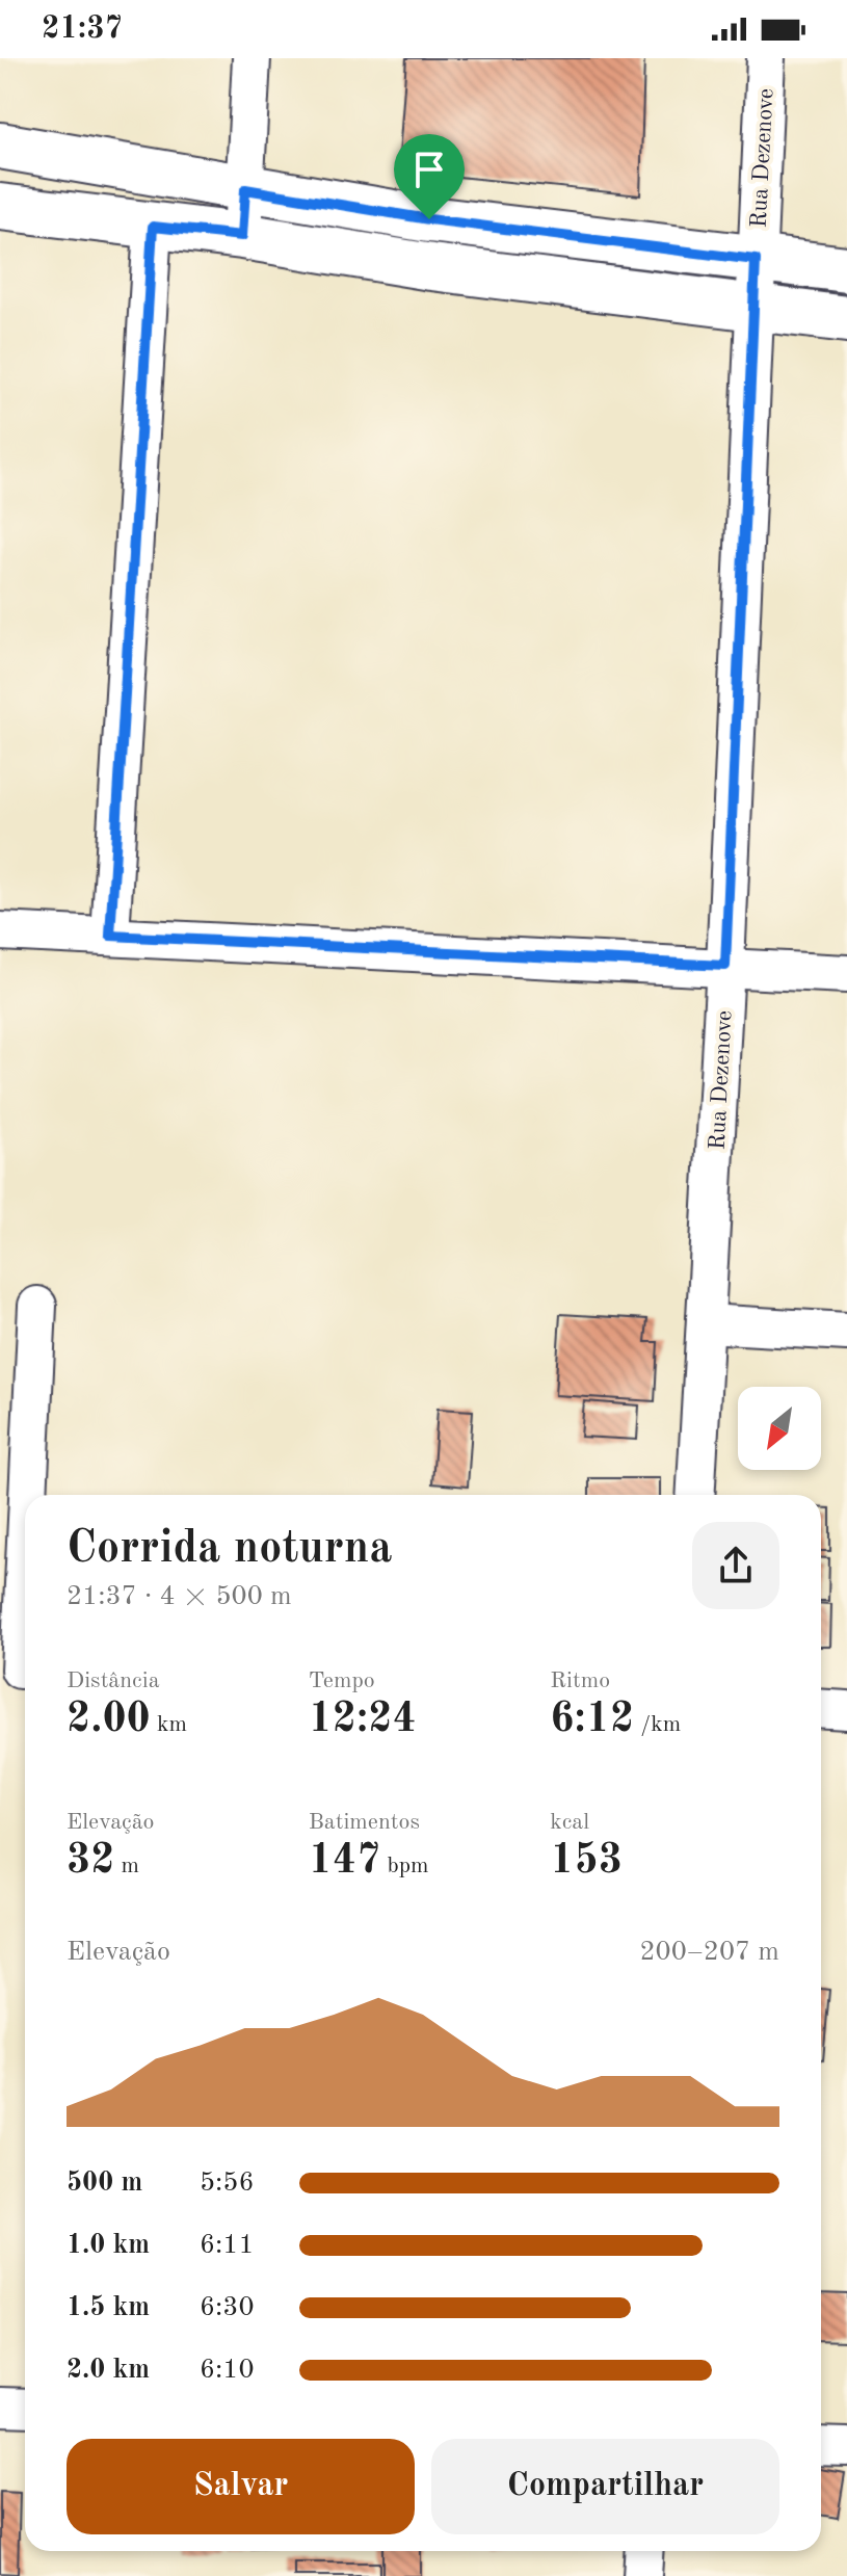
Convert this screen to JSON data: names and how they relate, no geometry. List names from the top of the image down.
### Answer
{
  "streets": {
    "street": ["Rua Dezenove"]
  },
  "north": "bottom left",
  "page": {
    "status": "21:37",
    "heading": ["Corrida noturna", "21:37 · 4 × 500 m"],
    "stats": [
      ["Distância", "2.00 km"],
      ["Tempo", "12:24"],
      ["Ritmo", "6:12 /km"],
      ["Elevação", "32 m"],
      ["Batimentos", "147 bpm"],
      ["kcal", "153"]
    ],
    "chart": ["Elevação", "200–207 m"],
    "list": [
      {
        "name": "500 m",
        "note": "5:56"
      },
      {
        "name": "1.0 km",
        "note": "6:11"
      },
      {
        "name": "1.5 km",
        "note": "6:30"
      },
      {
        "name": "2.0 km",
        "note": "6:10"
      }
    ],
    "buttons": ["Salvar", "Compartilhar"]
  }
}
